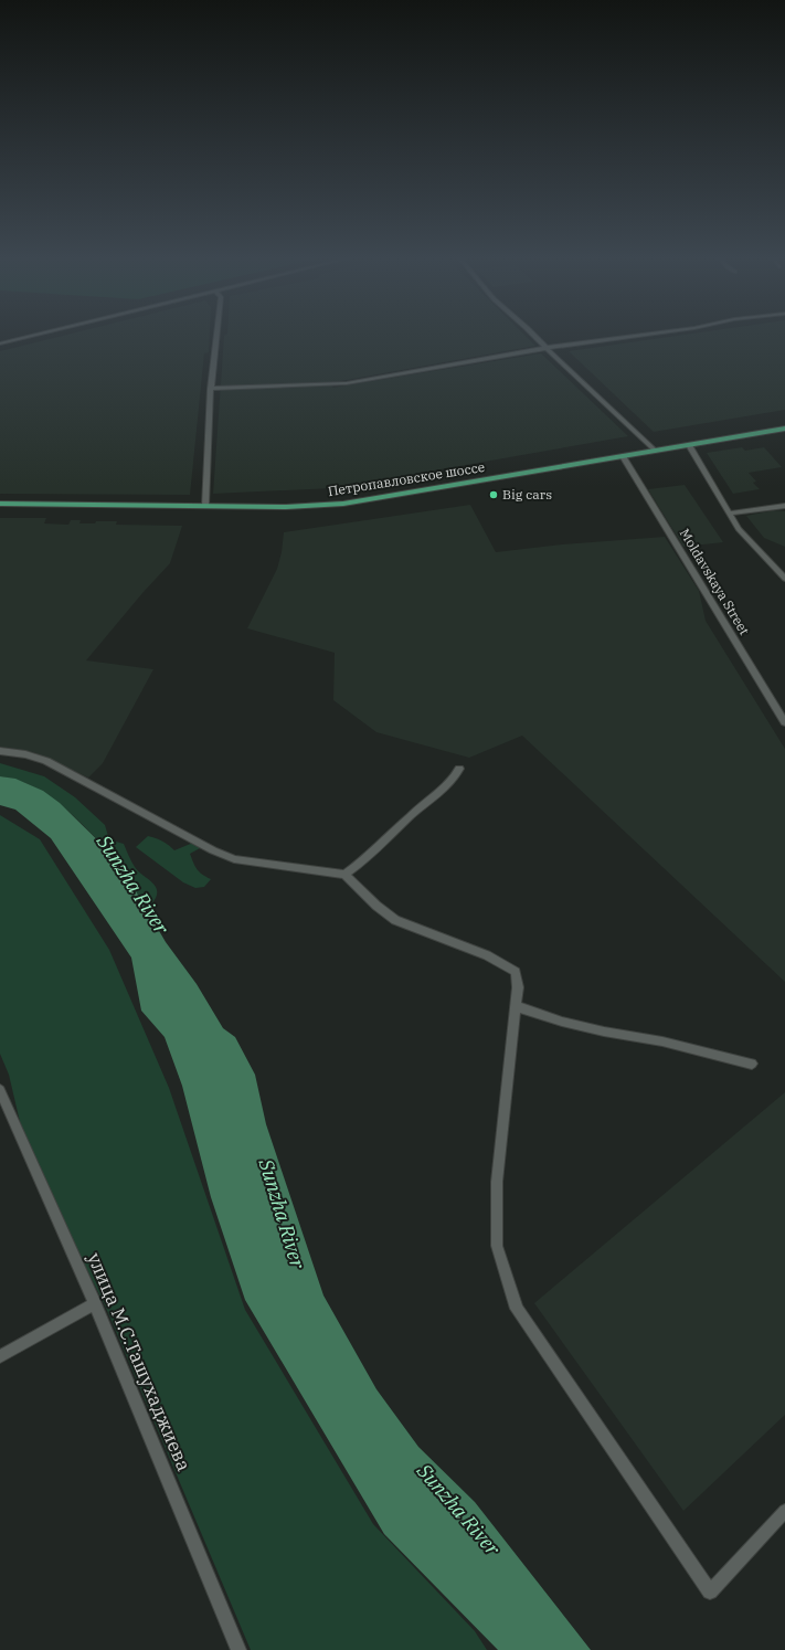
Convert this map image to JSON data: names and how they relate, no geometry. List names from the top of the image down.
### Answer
{
  "streets": {
    "main road": ["Петропавловское шоссе"],
    "street": ["Moldavskaya Street", "улица М.С.Ташухаджиева"]
  },
  "crossings": [
    ["Петропавловское шоссе", "Moldavskaya Street"]
  ],
  "water": ["Sunzha River"],
  "places": ["Big cars"]
}
